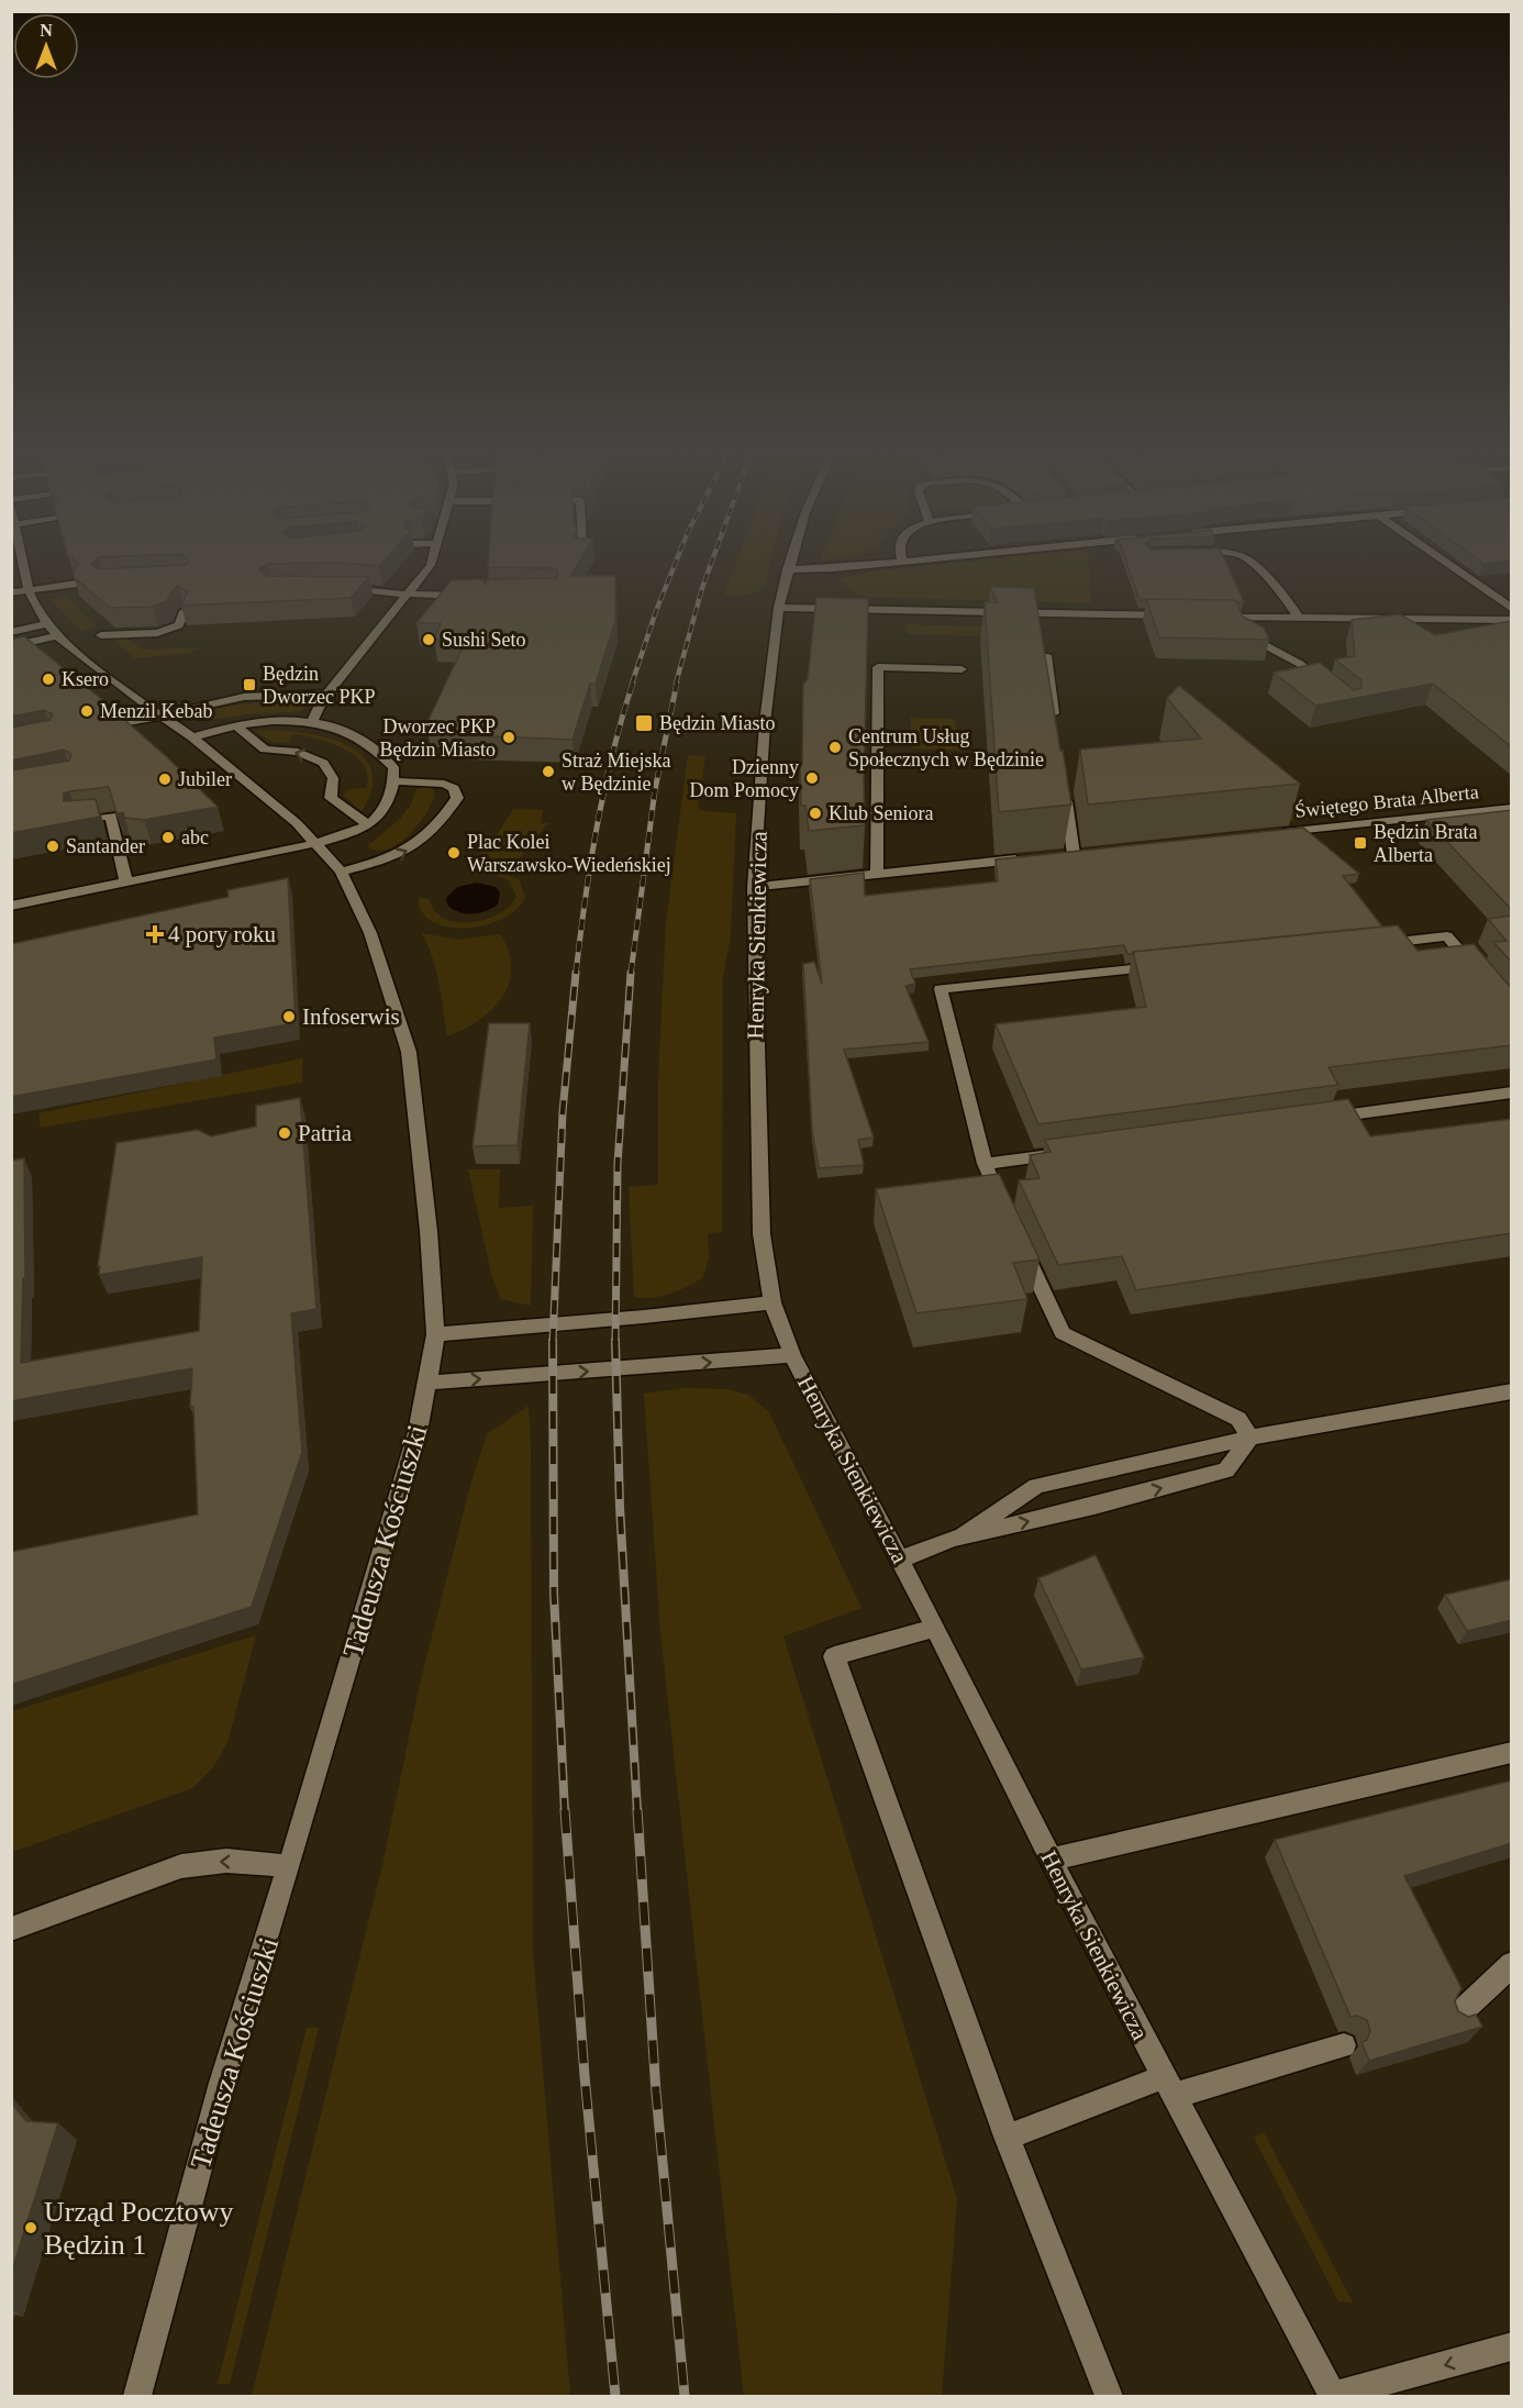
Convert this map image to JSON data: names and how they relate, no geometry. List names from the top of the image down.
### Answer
{
  "streets": {
    "street": ["Świętego Brata Alberta", "Henryka Sienkiewicza", "Tadeusza Kościuszki"]
  },
  "places": {
    "other": [
      "Sushi Seto",
      "Ksero",
      "Menzil Kebab",
      "Dworzec PKP Będzin Miasto",
      "Centrum Usług Społecznych w Będzinie",
      "Straż Miejska w Będzinie",
      "Dzienny Dom Pomocy",
      "Jubiler",
      "Klub Seniora",
      "abc",
      "Santander",
      "Plac Kolei Warszawsko-Wiedeńskiej",
      "Infoserwis",
      "Patria",
      "Urząd Pocztowy Będzin 1"
    ],
    "transit": ["Będzin Dworzec PKP", "Będzin Miasto", "Będzin Brata Alberta"],
    "health": ["4 pory roku"]
  },
  "north": "top"
}
